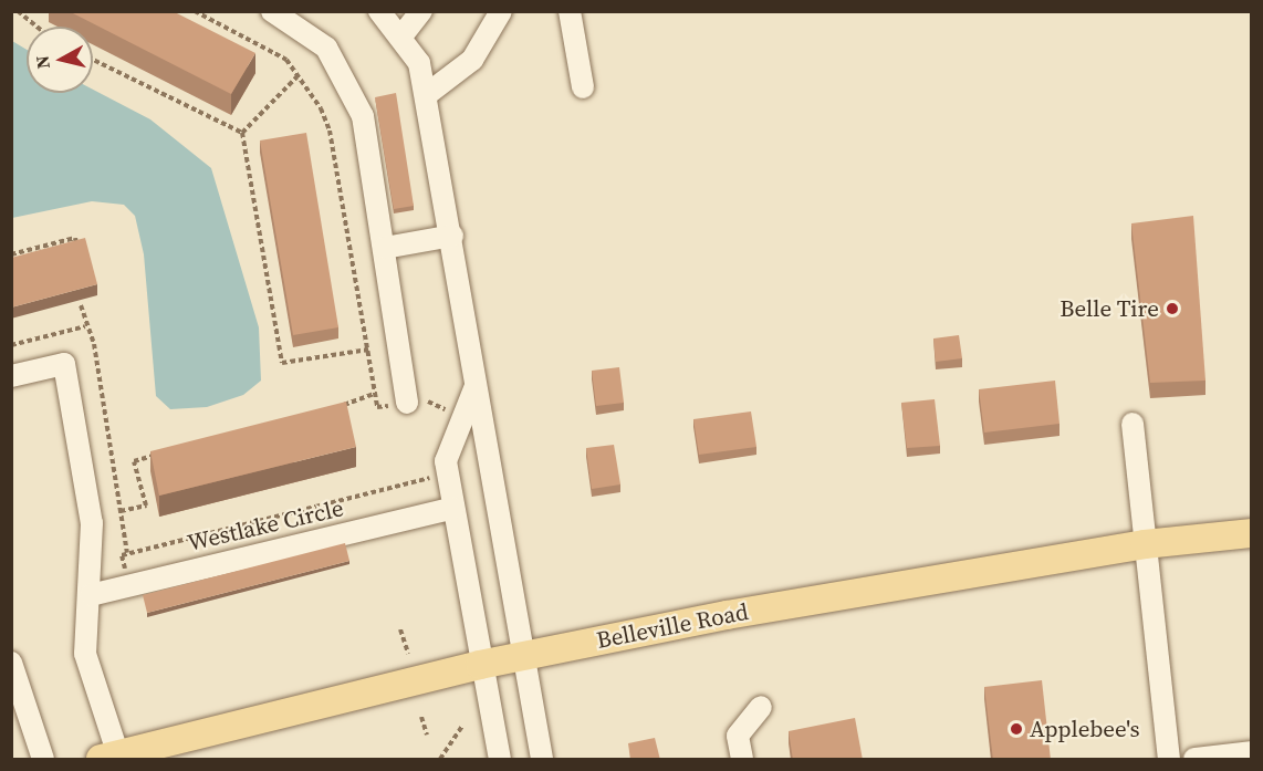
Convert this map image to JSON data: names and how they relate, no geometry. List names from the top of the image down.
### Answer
{
  "streets": {
    "main road": ["Belleville Road"],
    "street": ["Westlake Circle"]
  },
  "places": ["Belle Tire", "Applebee's"],
  "north": "left"
}
